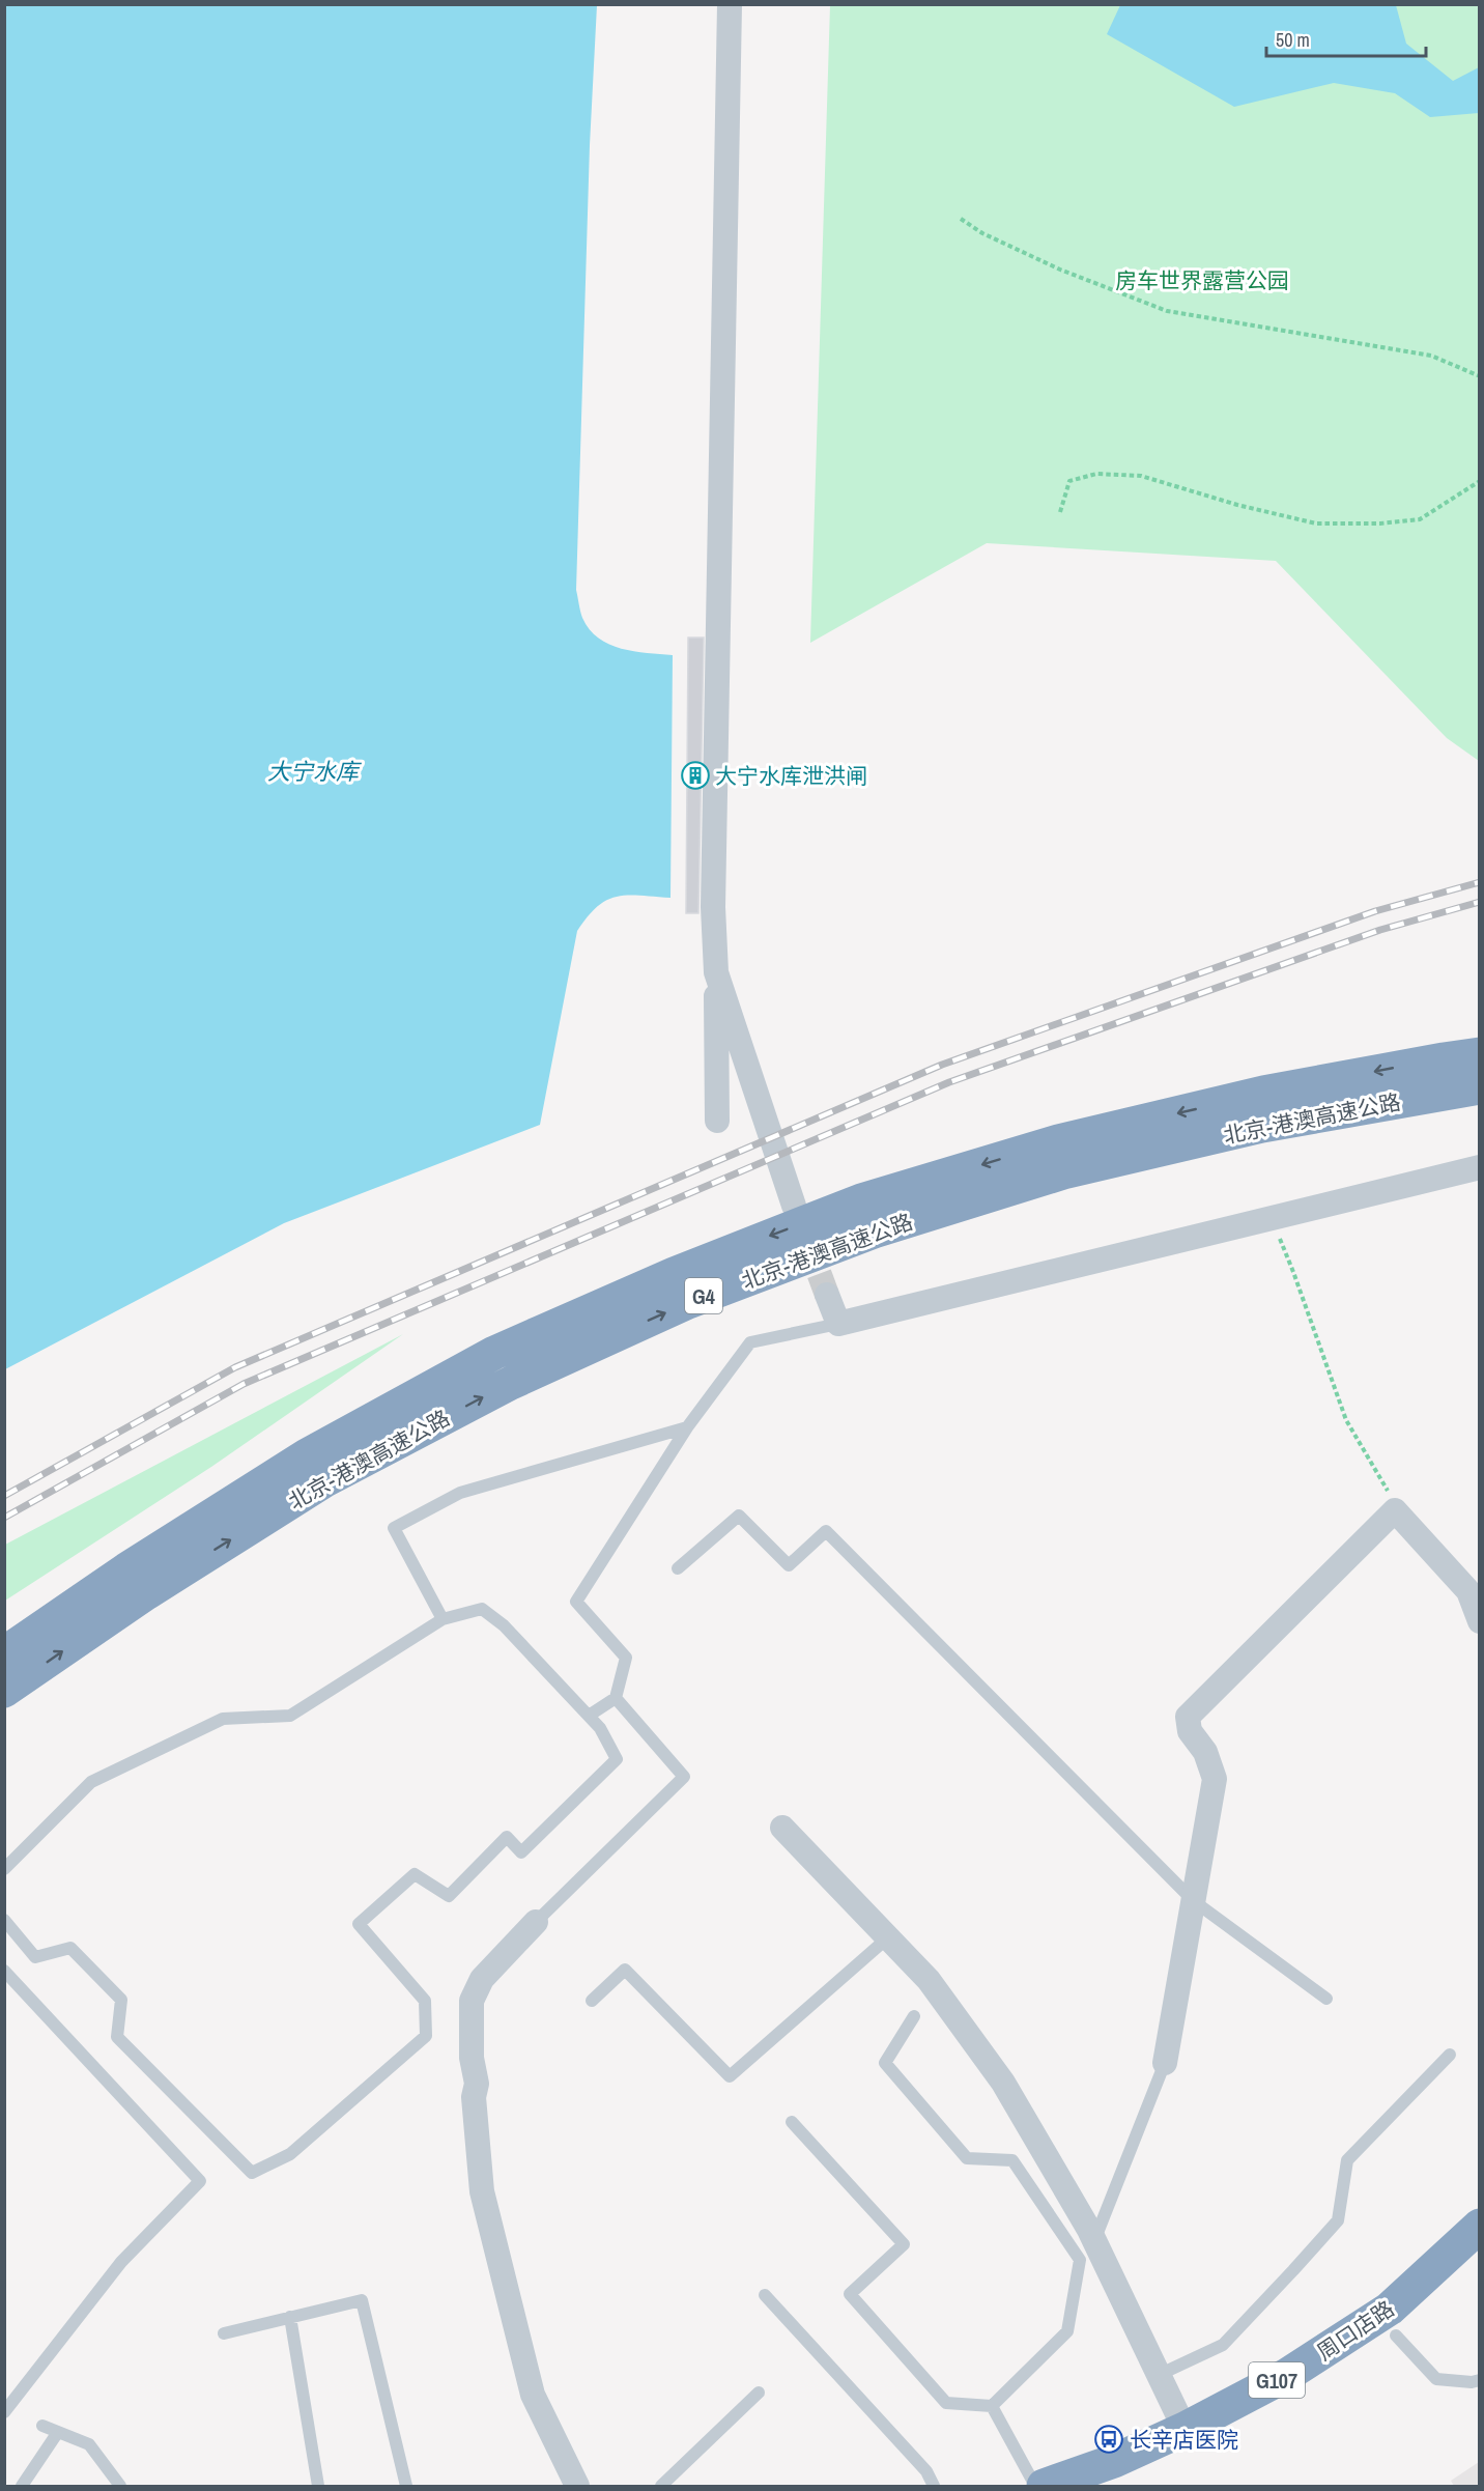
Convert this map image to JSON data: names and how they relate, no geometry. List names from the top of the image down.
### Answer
{
  "streets": {
    "highway": [
      "北京-港澳高速公路",
      "G4",
      "周口店路",
      "G107"
    ]
  },
  "water": ["大宁水库"],
  "parks": ["房车世界露营公园"],
  "places": {
    "building": ["大宁水库泄洪闸"],
    "bus stop": ["长辛店医院"]
  },
  "scale_bar": "50 m"
}
